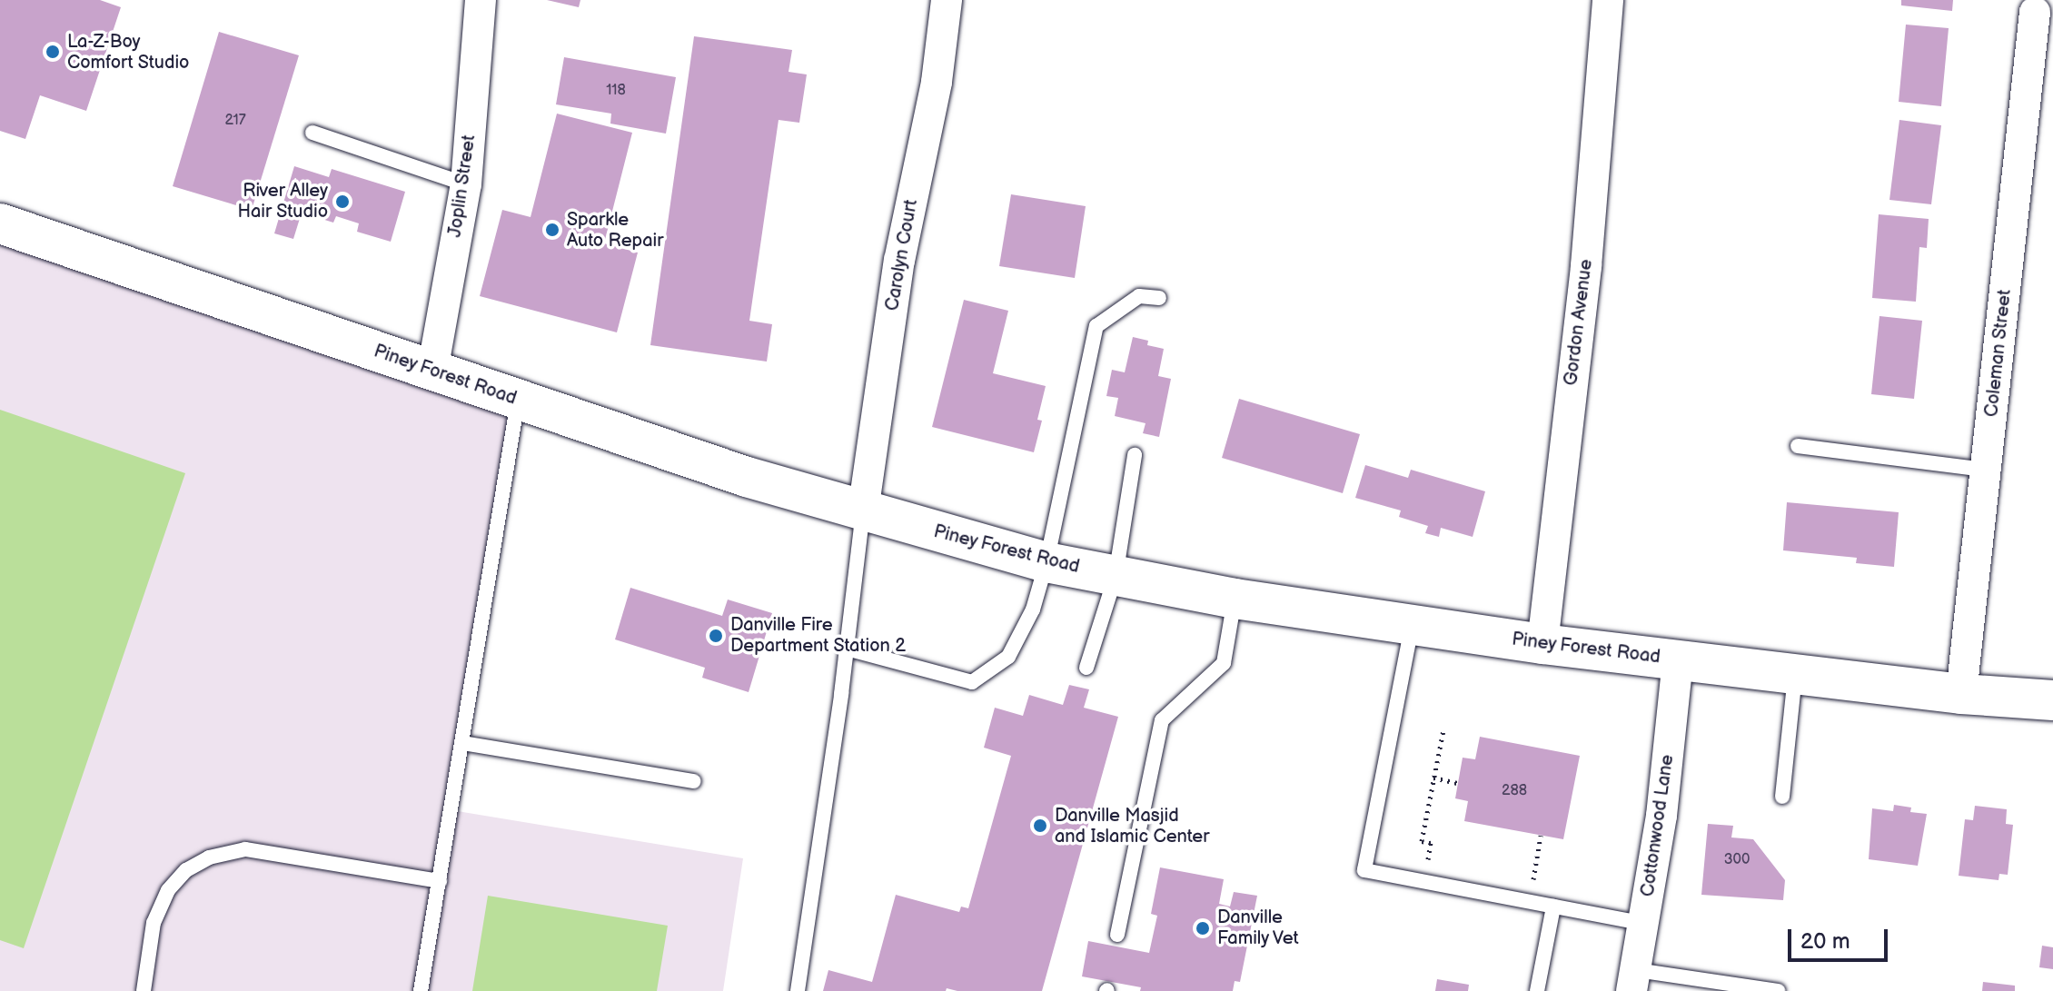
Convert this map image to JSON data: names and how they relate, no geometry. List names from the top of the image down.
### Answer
{
  "streets": {
    "main road": ["Piney Forest Road"],
    "street": [
      "Joplin Street",
      "Carolyn Court",
      "Gordon Avenue",
      "Coleman Street",
      "Cottonwood Lane"
    ]
  },
  "crossings": [
    ["Joplin Street", "Piney Forest Road"],
    ["Carolyn Court", "Piney Forest Road"],
    ["Gordon Avenue", "Piney Forest Road"],
    ["Coleman Street", "Piney Forest Road"],
    ["Piney Forest Road", "Cottonwood Lane"]
  ],
  "places": [
    "La-Z-Boy Comfort Studio",
    "River Alley Hair Studio",
    "Sparkle Auto Repair",
    "Danville Fire Department Station 2",
    "Danville Masjid and Islamic Center",
    "Danville Family Vet"
  ],
  "house_numbers": [
    "118",
    "217",
    "288",
    "300"
  ],
  "scale_bar": "20 m"
}
